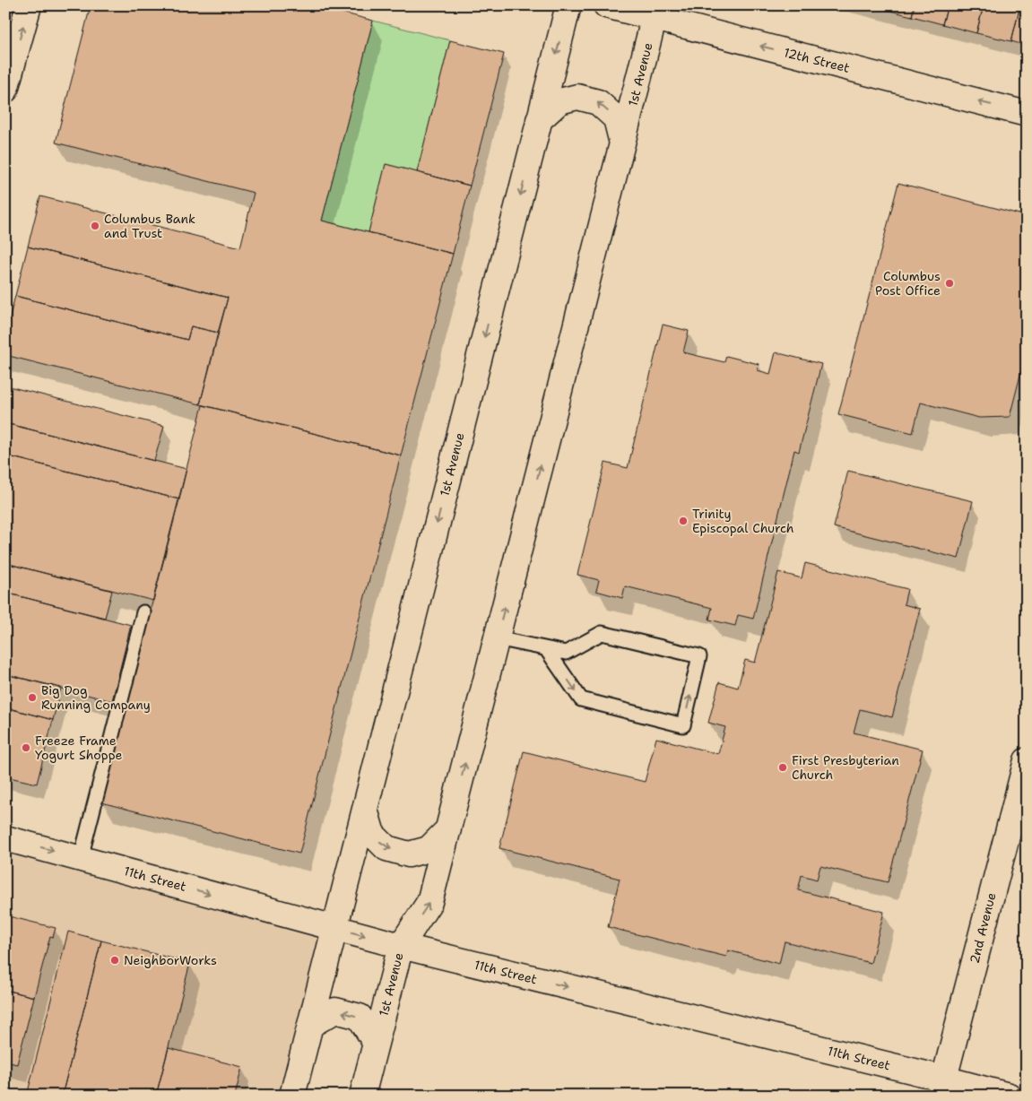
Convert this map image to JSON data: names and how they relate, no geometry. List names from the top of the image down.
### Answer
{
  "streets": {
    "street": [
      "12th Street",
      "1st Avenue",
      "11th Street",
      "2nd Avenue"
    ]
  },
  "crossings": [
    ["12th Street", "1st Avenue"],
    ["1st Avenue", "11th Street"],
    ["11th Street", "2nd Avenue"]
  ],
  "one_way": ["12th Street", "11th Street"],
  "places": [
    "Columbus Bank and Trust",
    "Columbus Post Office",
    "Trinity Episcopal Church",
    "Big Dog Running Company",
    "Freeze Frame Yogurt Shoppe",
    "First Presbyterian Church",
    "NeighborWorks"
  ]
}
